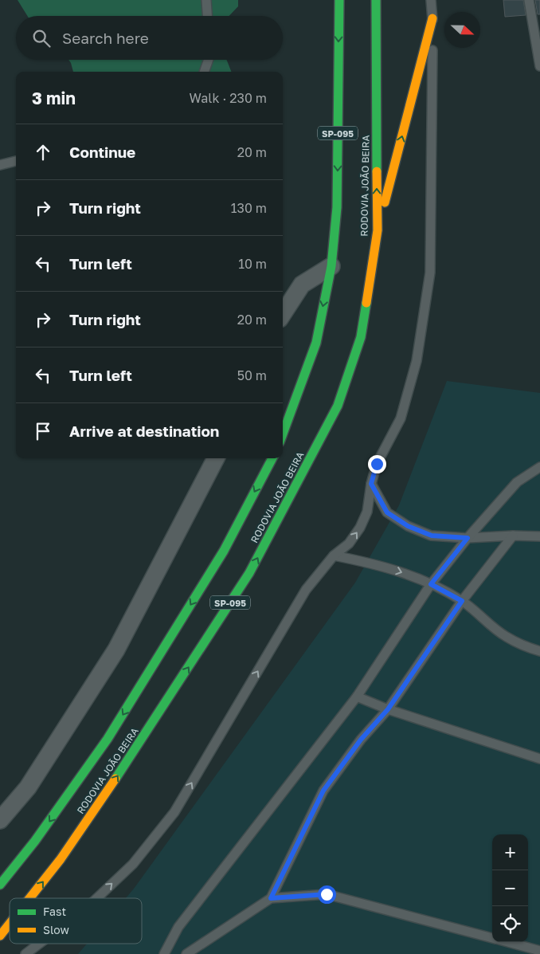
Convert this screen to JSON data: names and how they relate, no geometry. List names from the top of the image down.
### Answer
{
  "streets": {
    "main road": ["SP-095", "RODOVIA JOÃO BEIRA"]
  },
  "legend": ["Fast", "Slow"],
  "north": "right",
  "page": {
    "search": "Search here",
    "heading": ["3 min", "Walk · 230 m"],
    "list": [
      ["Continue", "20 m"],
      ["Turn right", "130 m"],
      ["Turn left", "10 m"],
      ["Turn right", "20 m"],
      ["Turn left", "50 m"],
      "Arrive at destination"
    ],
    "map_buttons": ["+", "−"]
  }
}
